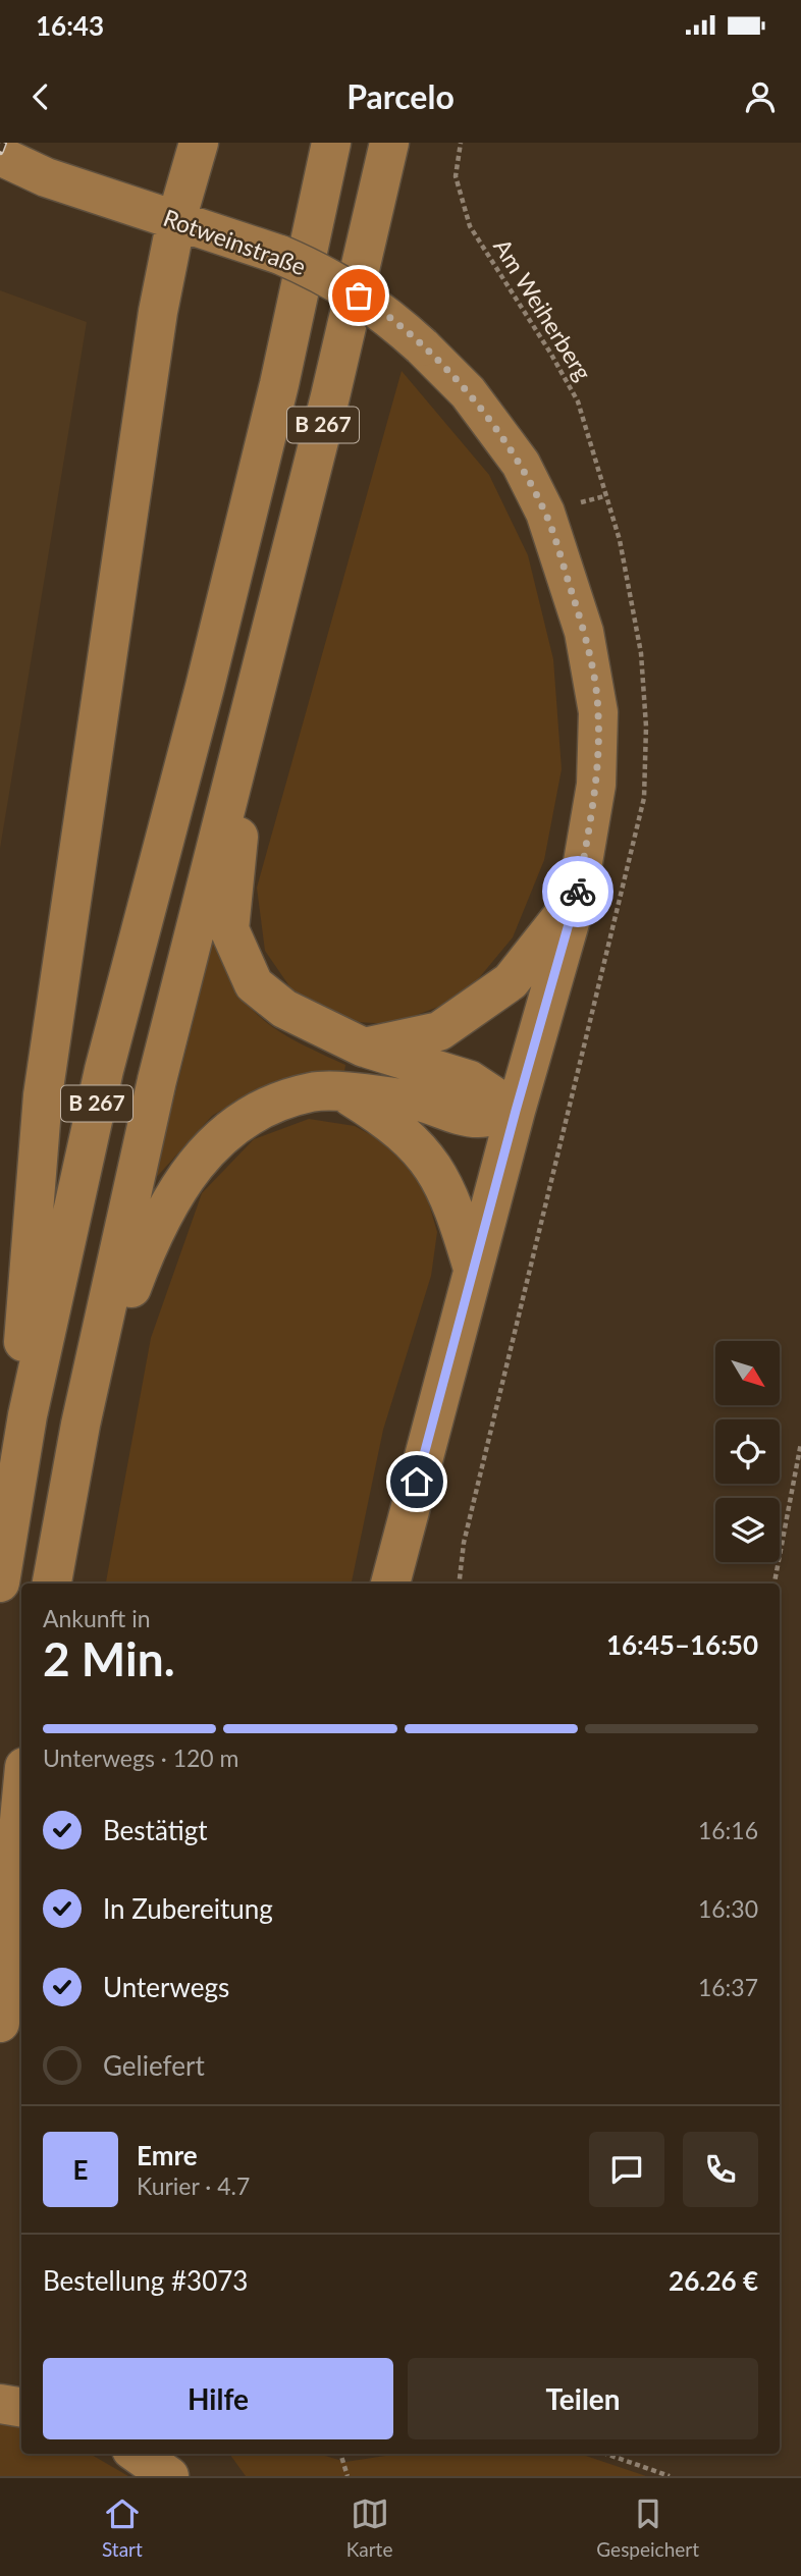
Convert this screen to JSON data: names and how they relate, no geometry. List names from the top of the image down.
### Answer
{
  "streets": {
    "main road": ["Rotweinstraße", "B 267"],
    "path": ["Am Weiherberg"]
  },
  "crossings": [
    ["Rotweinstraße", "B 267"]
  ],
  "north": "bottom right",
  "page": {
    "status": "16:43",
    "header": "Parcelo",
    "heading": ["2 Min.", "Ankunft in", "16:45–16:50"],
    "panel": [
      "Emre",
      "Kurier · 4.7",
      "Bestellung #3073",
      "26.26 €"
    ],
    "bar": "Unterwegs · 120 m",
    "list": [
      ["Bestätigt", "16:16"],
      ["In Zubereitung", "16:30"],
      ["Unterwegs", "16:37"],
      "Geliefert"
    ],
    "round": "E",
    "buttons": ["Hilfe", "Teilen"],
    "tabs": ["Start", "Karte", "Gespeichert"]
  }
}
